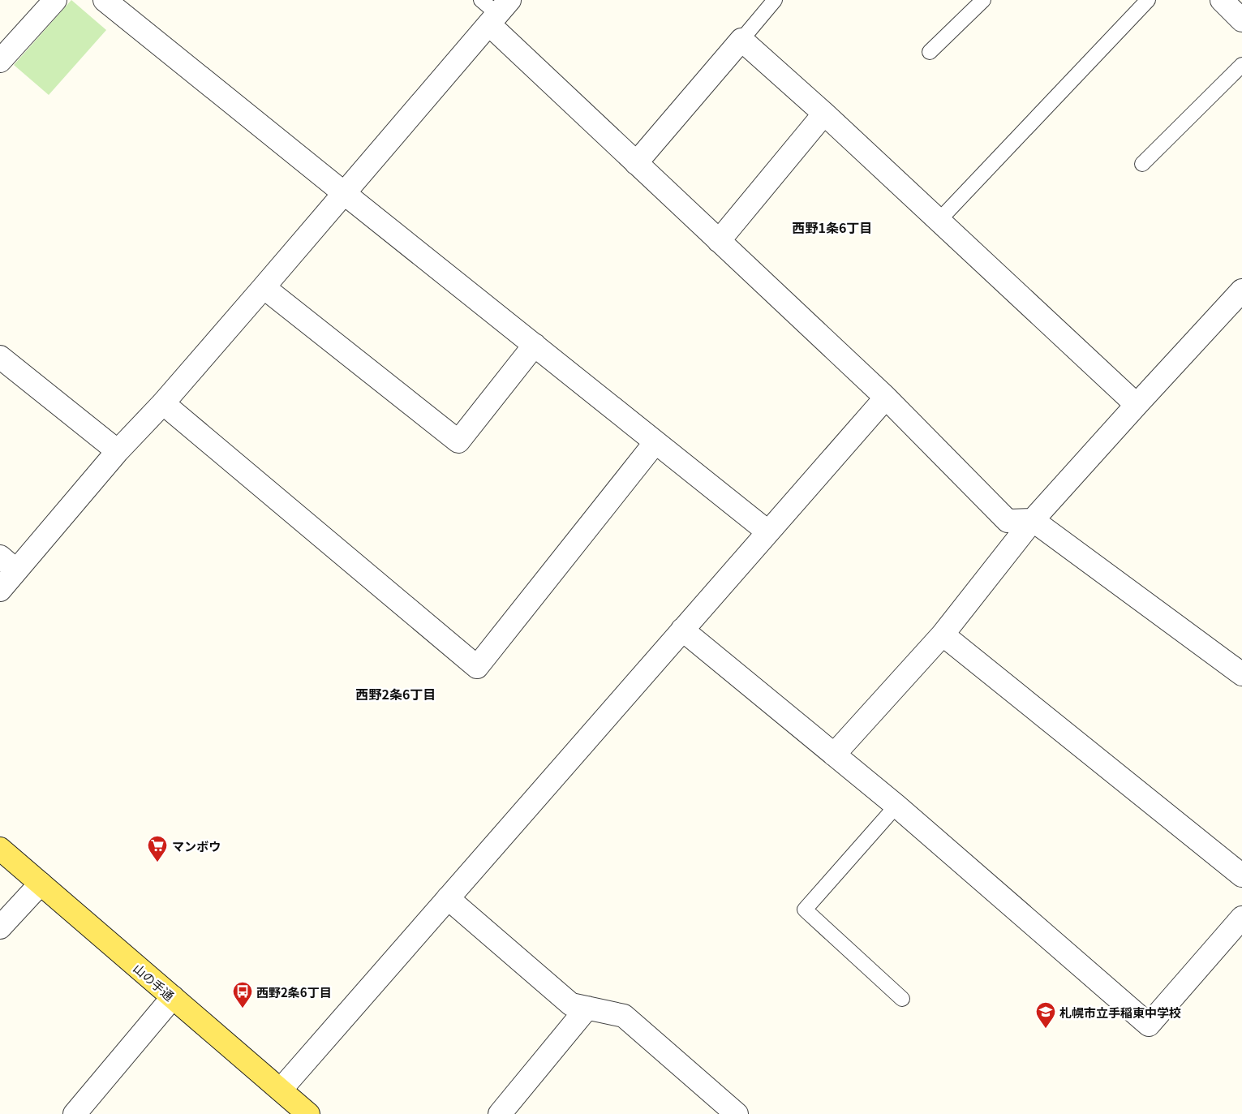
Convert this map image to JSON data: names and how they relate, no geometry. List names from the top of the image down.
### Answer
{
  "streets": {
    "main road": ["山の手通"]
  },
  "districts": ["西野1条6丁目", "西野2条6丁目"],
  "places": {
    "supermarket": ["マンボウ"],
    "bus stop": ["西野2条6丁目"],
    "school or university": ["札幌市立手稲東中学校"]
  }
}
